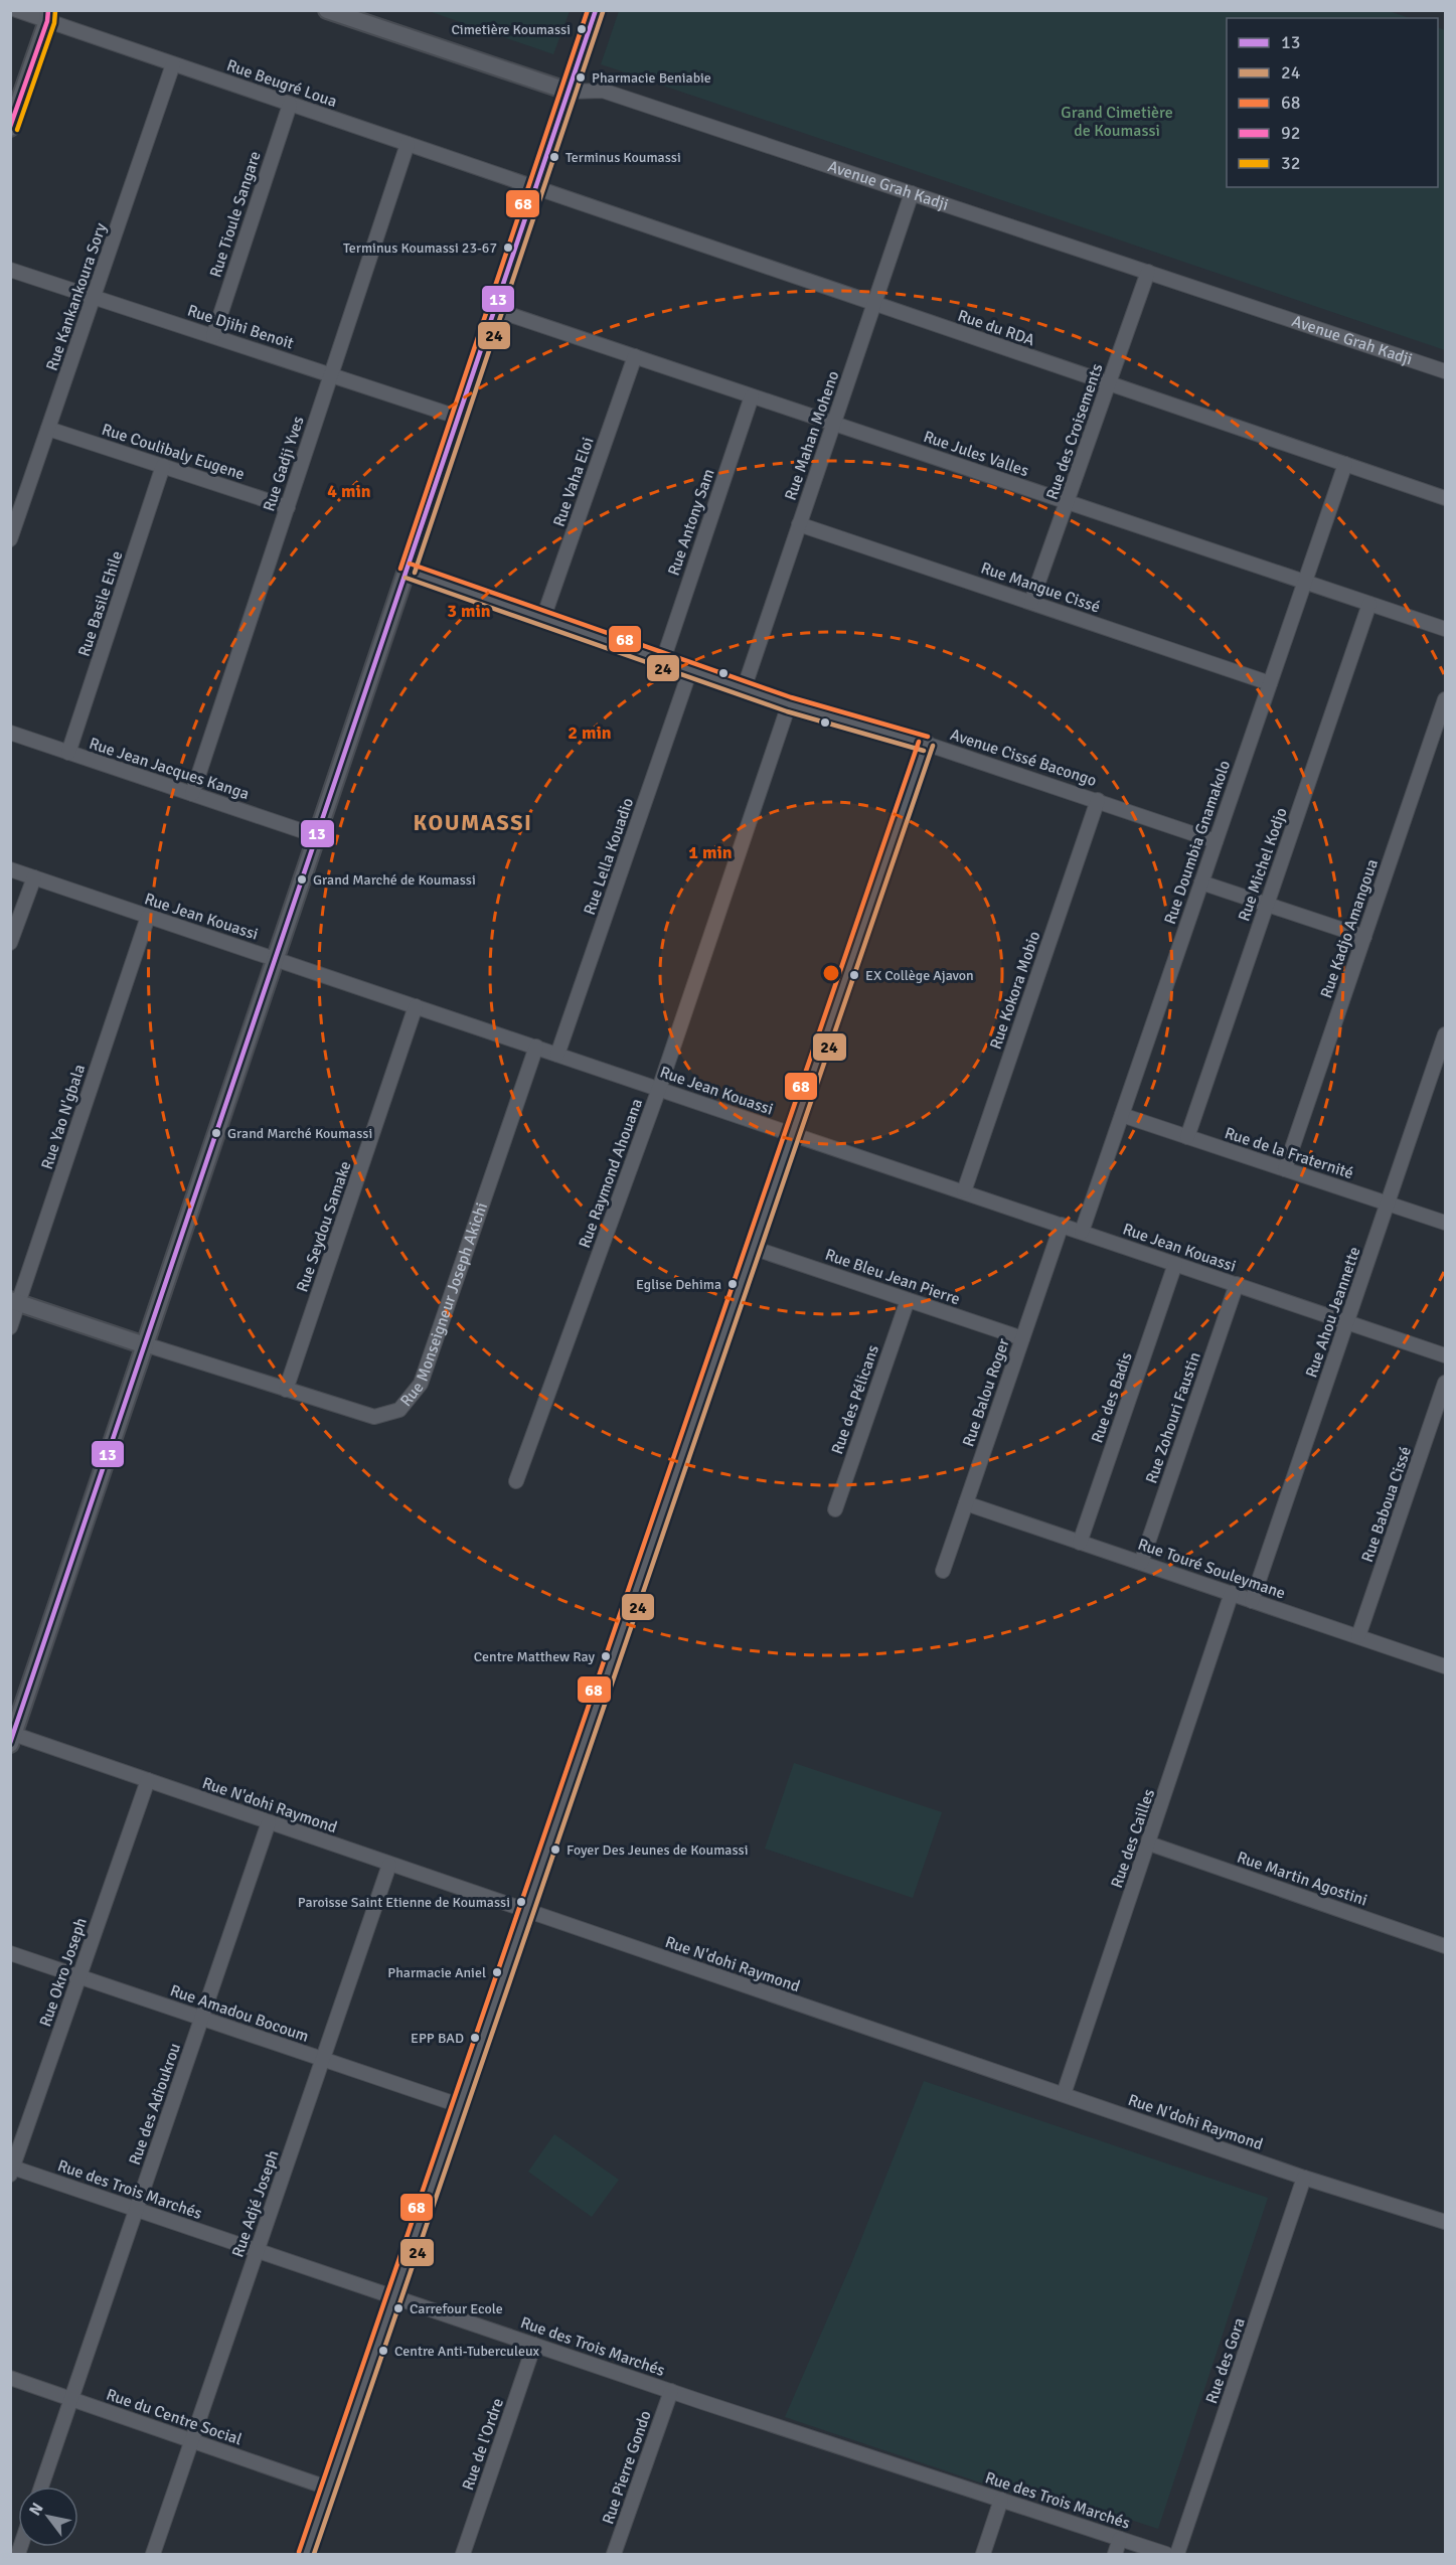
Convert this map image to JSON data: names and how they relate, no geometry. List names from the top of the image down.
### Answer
{
  "streets": {
    "street": [
      "Rue Beugré Loua",
      "Avenue Grah Kadji",
      "Rue Tioule Sangare",
      "Rue Kankankoura Sory",
      "Rue Djihi Benoit",
      "Rue du RDA",
      "Rue des Croisements",
      "Rue Mahan Moheno",
      "Rue Coulibaly Eugene",
      "Rue Jules Valles",
      "Rue Gadji Yves",
      "Rue Vaha Eloi",
      "Rue Antony Sam",
      "Rue Mangue Cissé",
      "Rue Basile Ehile",
      "Avenue Cissé Bacongo",
      "Rue Jean Jacques Kanga",
      "Rue Doumbia Gnamakolo",
      "Rue Lella Kouadio",
      "Rue Michel Kodjo",
      "Rue Jean Kouassi",
      "Rue Kadjo Amangoua",
      "Rue Kokora Mobio",
      "Rue Yao N'gbala",
      "Rue de la Fraternité",
      "Rue Raymond Ahouana",
      "Rue Seydou Samake",
      "Rue Bleu Jean Pierre",
      "Rue Monseigneur Joseph Akichi",
      "Rue Ahou Jeannette",
      "Rue Balou Roger",
      "Rue des Badis",
      "Rue des Pélicans",
      "Rue Zohouri Faustin",
      "Rue Baboua Cissé",
      "Rue Touré Souleymane",
      "Rue N'dohi Raymond",
      "Rue des Cailles",
      "Rue Martin Agostini",
      "Rue Okro Joseph",
      "Rue Amadou Bocoum",
      "Rue des Adioukrou",
      "Rue des Trois Marchés",
      "Rue Adjé Joseph",
      "Rue des Gora",
      "Rue du Centre Social",
      "Rue de l'Ordre",
      "Rue Pierre Gondo"
    ]
  },
  "crossings": [
    ["Rue Beugré Loua", "Rue Tioule Sangare"],
    ["Rue Beugré Loua", "Rue Kankankoura Sory"],
    ["Rue Beugré Loua", "Rue du RDA"],
    ["Rue Beugré Loua", "Rue Gadji Yves"],
    ["Avenue Grah Kadji", "Rue des Croisements"],
    ["Avenue Grah Kadji", "Rue Mahan Moheno"],
    ["Rue Tioule Sangare", "Rue Djihi Benoit"],
    ["Rue Kankankoura Sory", "Rue Djihi Benoit"],
    ["Rue Kankankoura Sory", "Rue Coulibaly Eugene"],
    ["Rue Djihi Benoit", "Rue Gadji Yves"],
    ["Rue du RDA", "Rue des Croisements"],
    ["Rue du RDA", "Rue Mahan Moheno"],
    ["Rue du RDA", "Rue Doumbia Gnamakolo"],
    ["Rue des Croisements", "Rue Jules Valles"],
    ["Rue des Croisements", "Rue Mangue Cissé"],
    ["Rue Mahan Moheno", "Rue Jules Valles"],
    ["Rue Mahan Moheno", "Rue Mangue Cissé"],
    ["Rue Mahan Moheno", "Avenue Cissé Bacongo"],
    ["Rue Coulibaly Eugene", "Rue Gadji Yves"],
    ["Rue Coulibaly Eugene", "Rue Basile Ehile"],
    ["Rue Jules Valles", "Rue Vaha Eloi"],
    ["Rue Jules Valles", "Rue Antony Sam"],
    ["Rue Jules Valles", "Rue Doumbia Gnamakolo"],
    ["Rue Jules Valles", "Rue Michel Kodjo"],
    ["Rue Gadji Yves", "Rue Jean Jacques Kanga"],
    ["Rue Vaha Eloi", "Avenue Cissé Bacongo"],
    ["Rue Antony Sam", "Avenue Cissé Bacongo"],
    ["Rue Mangue Cissé", "Rue Doumbia Gnamakolo"],
    ["Rue Basile Ehile", "Rue Jean Jacques Kanga"],
    ["Avenue Cissé Bacongo", "Rue Doumbia Gnamakolo"],
    ["Avenue Cissé Bacongo", "Rue Lella Kouadio"],
    ["Avenue Cissé Bacongo", "Rue Kokora Mobio"],
    ["Avenue Cissé Bacongo", "Rue Raymond Ahouana"],
    ["Rue Doumbia Gnamakolo", "Rue Jean Kouassi"],
    ["Rue Doumbia Gnamakolo", "Rue de la Fraternité"],
    ["Rue Lella Kouadio", "Rue Jean Kouassi"],
    ["Rue Michel Kodjo", "Rue de la Fraternité"],
    ["Rue Jean Kouassi", "Rue Kokora Mobio"],
    ["Rue Jean Kouassi", "Rue Yao N'gbala"],
    ["Rue Jean Kouassi", "Rue Raymond Ahouana"],
    ["Rue Jean Kouassi", "Rue Seydou Samake"],
    ["Rue Jean Kouassi", "Rue Monseigneur Joseph Akichi"],
    ["Rue Jean Kouassi", "Rue Ahou Jeannette"],
    ["Rue Jean Kouassi", "Rue Balou Roger"],
    ["Rue Jean Kouassi", "Rue des Badis"],
    ["Rue Jean Kouassi", "Rue Zohouri Faustin"],
    ["Rue Kadjo Amangoua", "Rue de la Fraternité"],
    ["Rue Yao N'gbala", "Rue Monseigneur Joseph Akichi"],
    ["Rue de la Fraternité", "Rue Ahou Jeannette"],
    ["Rue Seydou Samake", "Rue Monseigneur Joseph Akichi"],
    ["Rue Bleu Jean Pierre", "Rue Balou Roger"],
    ["Rue Bleu Jean Pierre", "Rue des Pélicans"],
    ["Rue Ahou Jeannette", "Rue Touré Souleymane"],
    ["Rue Balou Roger", "Rue Touré Souleymane"],
    ["Rue des Badis", "Rue Touré Souleymane"],
    ["Rue Zohouri Faustin", "Rue Touré Souleymane"],
    ["Rue Baboua Cissé", "Rue Touré Souleymane"],
    ["Rue Touré Souleymane", "Rue des Cailles"],
    ["Rue N'dohi Raymond", "Rue des Cailles"],
    ["Rue N'dohi Raymond", "Rue Okro Joseph"],
    ["Rue N'dohi Raymond", "Rue des Adioukrou"],
    ["Rue N'dohi Raymond", "Rue Adjé Joseph"],
    ["Rue N'dohi Raymond", "Rue des Gora"],
    ["Rue des Cailles", "Rue Martin Agostini"],
    ["Rue Okro Joseph", "Rue Amadou Bocoum"],
    ["Rue Okro Joseph", "Rue des Trois Marchés"],
    ["Rue Amadou Bocoum", "Rue des Adioukrou"],
    ["Rue Amadou Bocoum", "Rue Adjé Joseph"],
    ["Rue des Adioukrou", "Rue des Trois Marchés"],
    ["Rue des Adioukrou", "Rue du Centre Social"],
    ["Rue des Trois Marchés", "Rue Adjé Joseph"],
    ["Rue des Trois Marchés", "Rue de l'Ordre"],
    ["Rue des Trois Marchés", "Rue Pierre Gondo"],
    ["Rue Adjé Joseph", "Rue du Centre Social"]
  ],
  "districts": ["KOUMASSI"],
  "parks": ["Grand Cimetière de Koumassi"],
  "places": [
    "Cimetière Koumassi",
    "Pharmacie Beniabie",
    "Terminus Koumassi",
    "Terminus Koumassi 23-67",
    "Grand Marché de Koumassi",
    "EX Collège Ajavon",
    "Grand Marché Koumassi",
    "Eglise Dehima",
    "Centre Matthew Ray",
    "Foyer Des Jeunes de Koumassi",
    "Paroisse Saint Etienne de Koumassi",
    "Pharmacie Aniel",
    "EPP BAD",
    "Carrefour Ecole",
    "Centre Anti-Tuberculeux"
  ],
  "lines": [
    "transit line 13",
    "transit line 68",
    "transit line 92",
    "transit line 32",
    "transit line 24"
  ],
  "legend": [
    "13",
    "24",
    "68",
    "92",
    "32"
  ],
  "north": "top left",
  "rings": [
    "4 min",
    "3 min",
    "2 min",
    "1 min"
  ]
}
